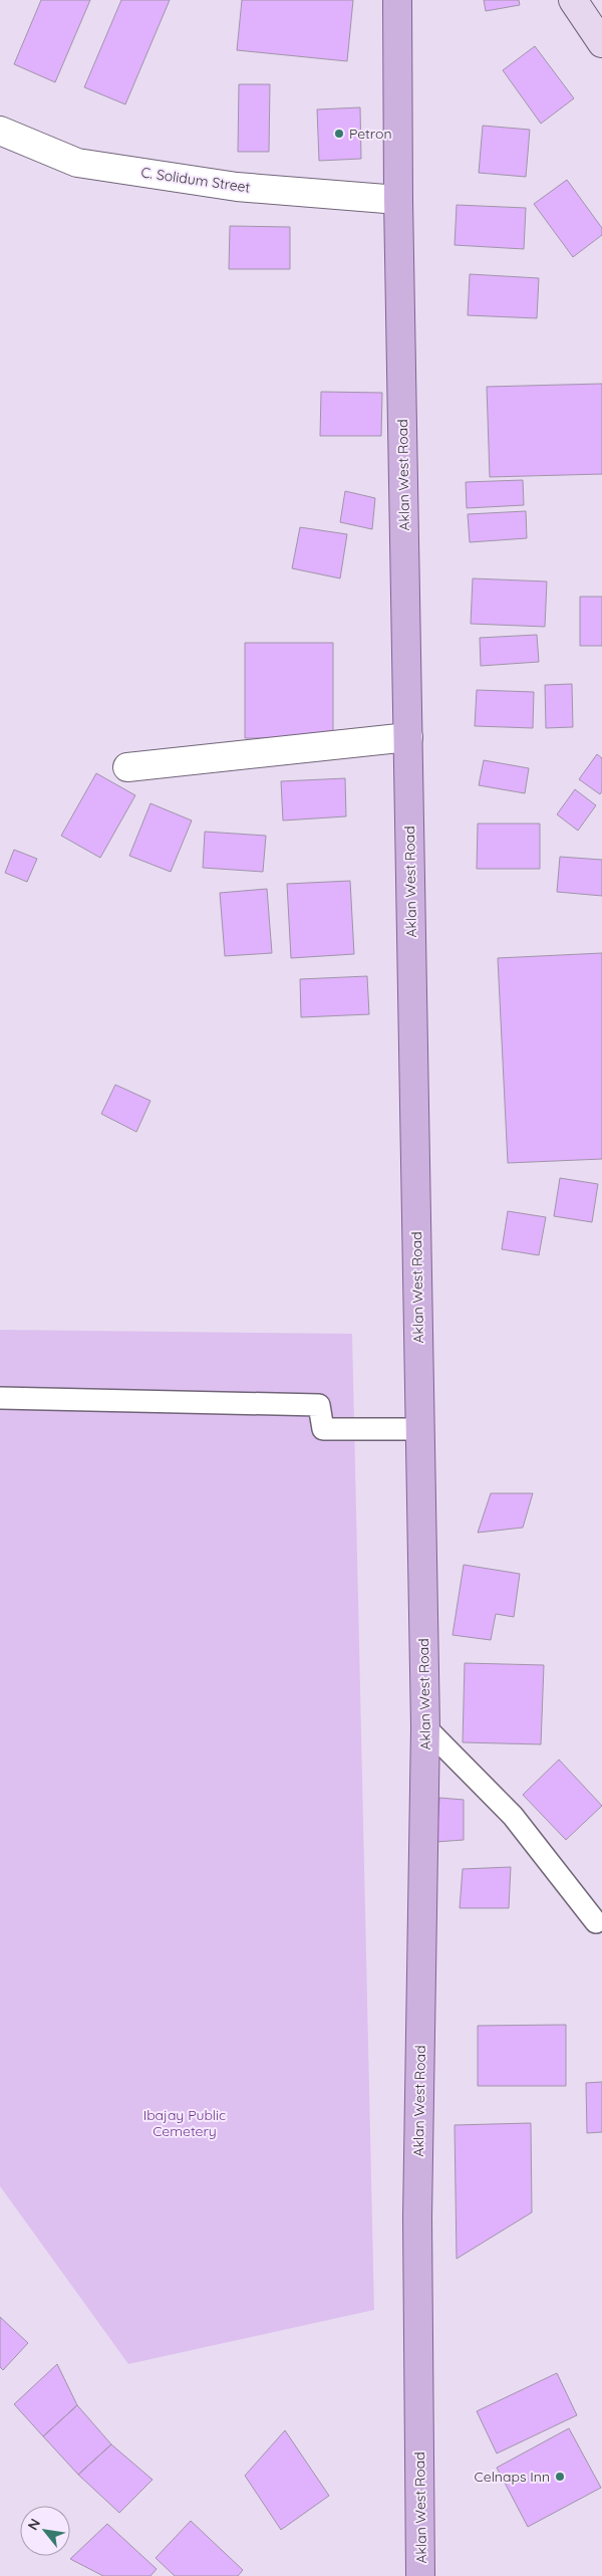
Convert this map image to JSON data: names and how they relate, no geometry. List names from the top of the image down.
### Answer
{
  "streets": {
    "main road": ["Aklan West Road"],
    "street": ["C. Solidum Street"]
  },
  "crossings": [
    ["C. Solidum Street", "Aklan West Road"]
  ],
  "parks": ["Ibajay Public Cemetery"],
  "places": ["Petron", "Celnaps Inn"],
  "north": "top left"
}
